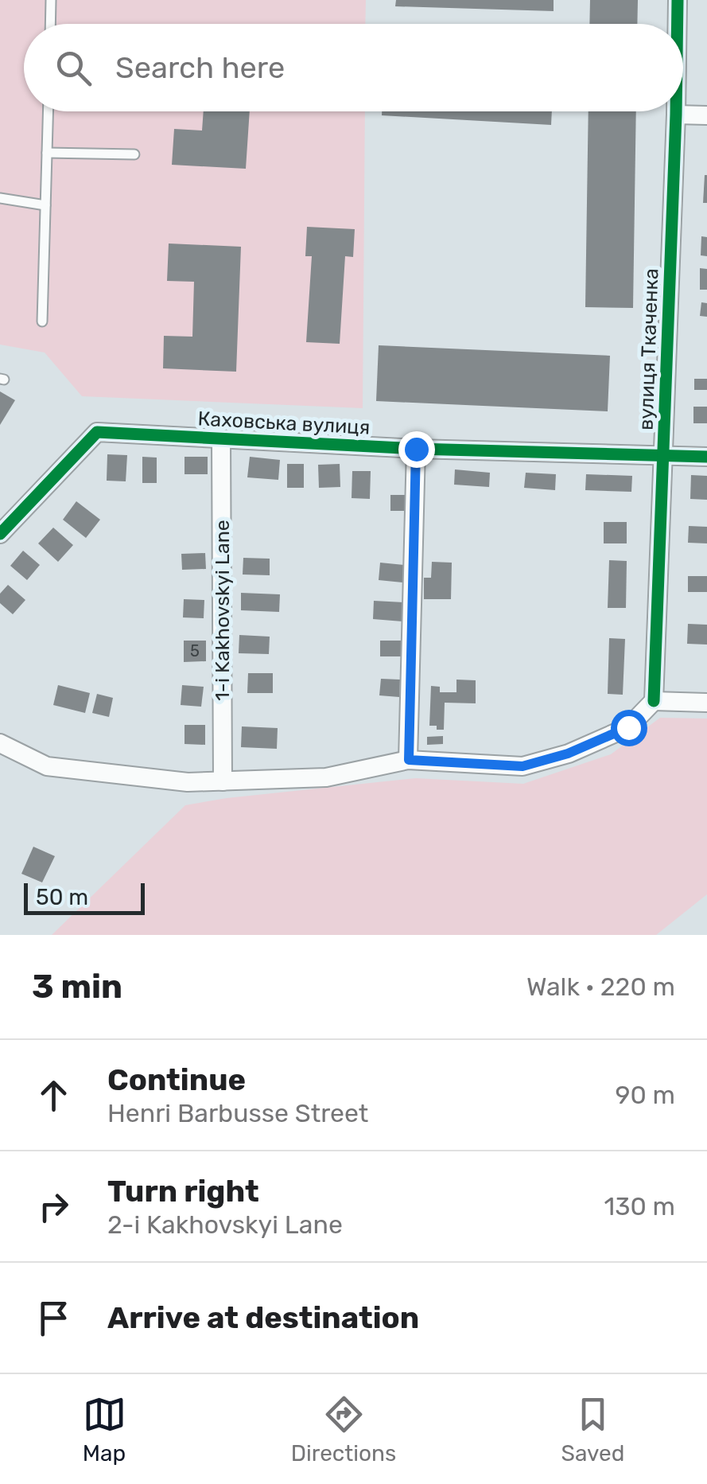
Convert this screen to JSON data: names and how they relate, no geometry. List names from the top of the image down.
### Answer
{
  "streets": {
    "street": ["вулиця Ткаченка", "Каховська вулиця", "1-i Kakhovskyi Lane"]
  },
  "crossings": [
    ["вулиця Ткаченка", "Каховська вулиця"],
    ["Каховська вулиця", "1-i Kakhovskyi Lane"]
  ],
  "house_numbers": ["5"],
  "scale_bar": "50 m",
  "page": {
    "search": "Search here",
    "scale": "50 m",
    "heading": ["3 min", "Walk · 220 m"],
    "list": [
      ["Continue", "Henri Barbusse Street", "90 m"],
      ["Turn right", "2-i Kakhovskyi Lane", "130 m"],
      "Arrive at destination"
    ],
    "nav": ["Map", "Directions", "Saved"]
  }
}
